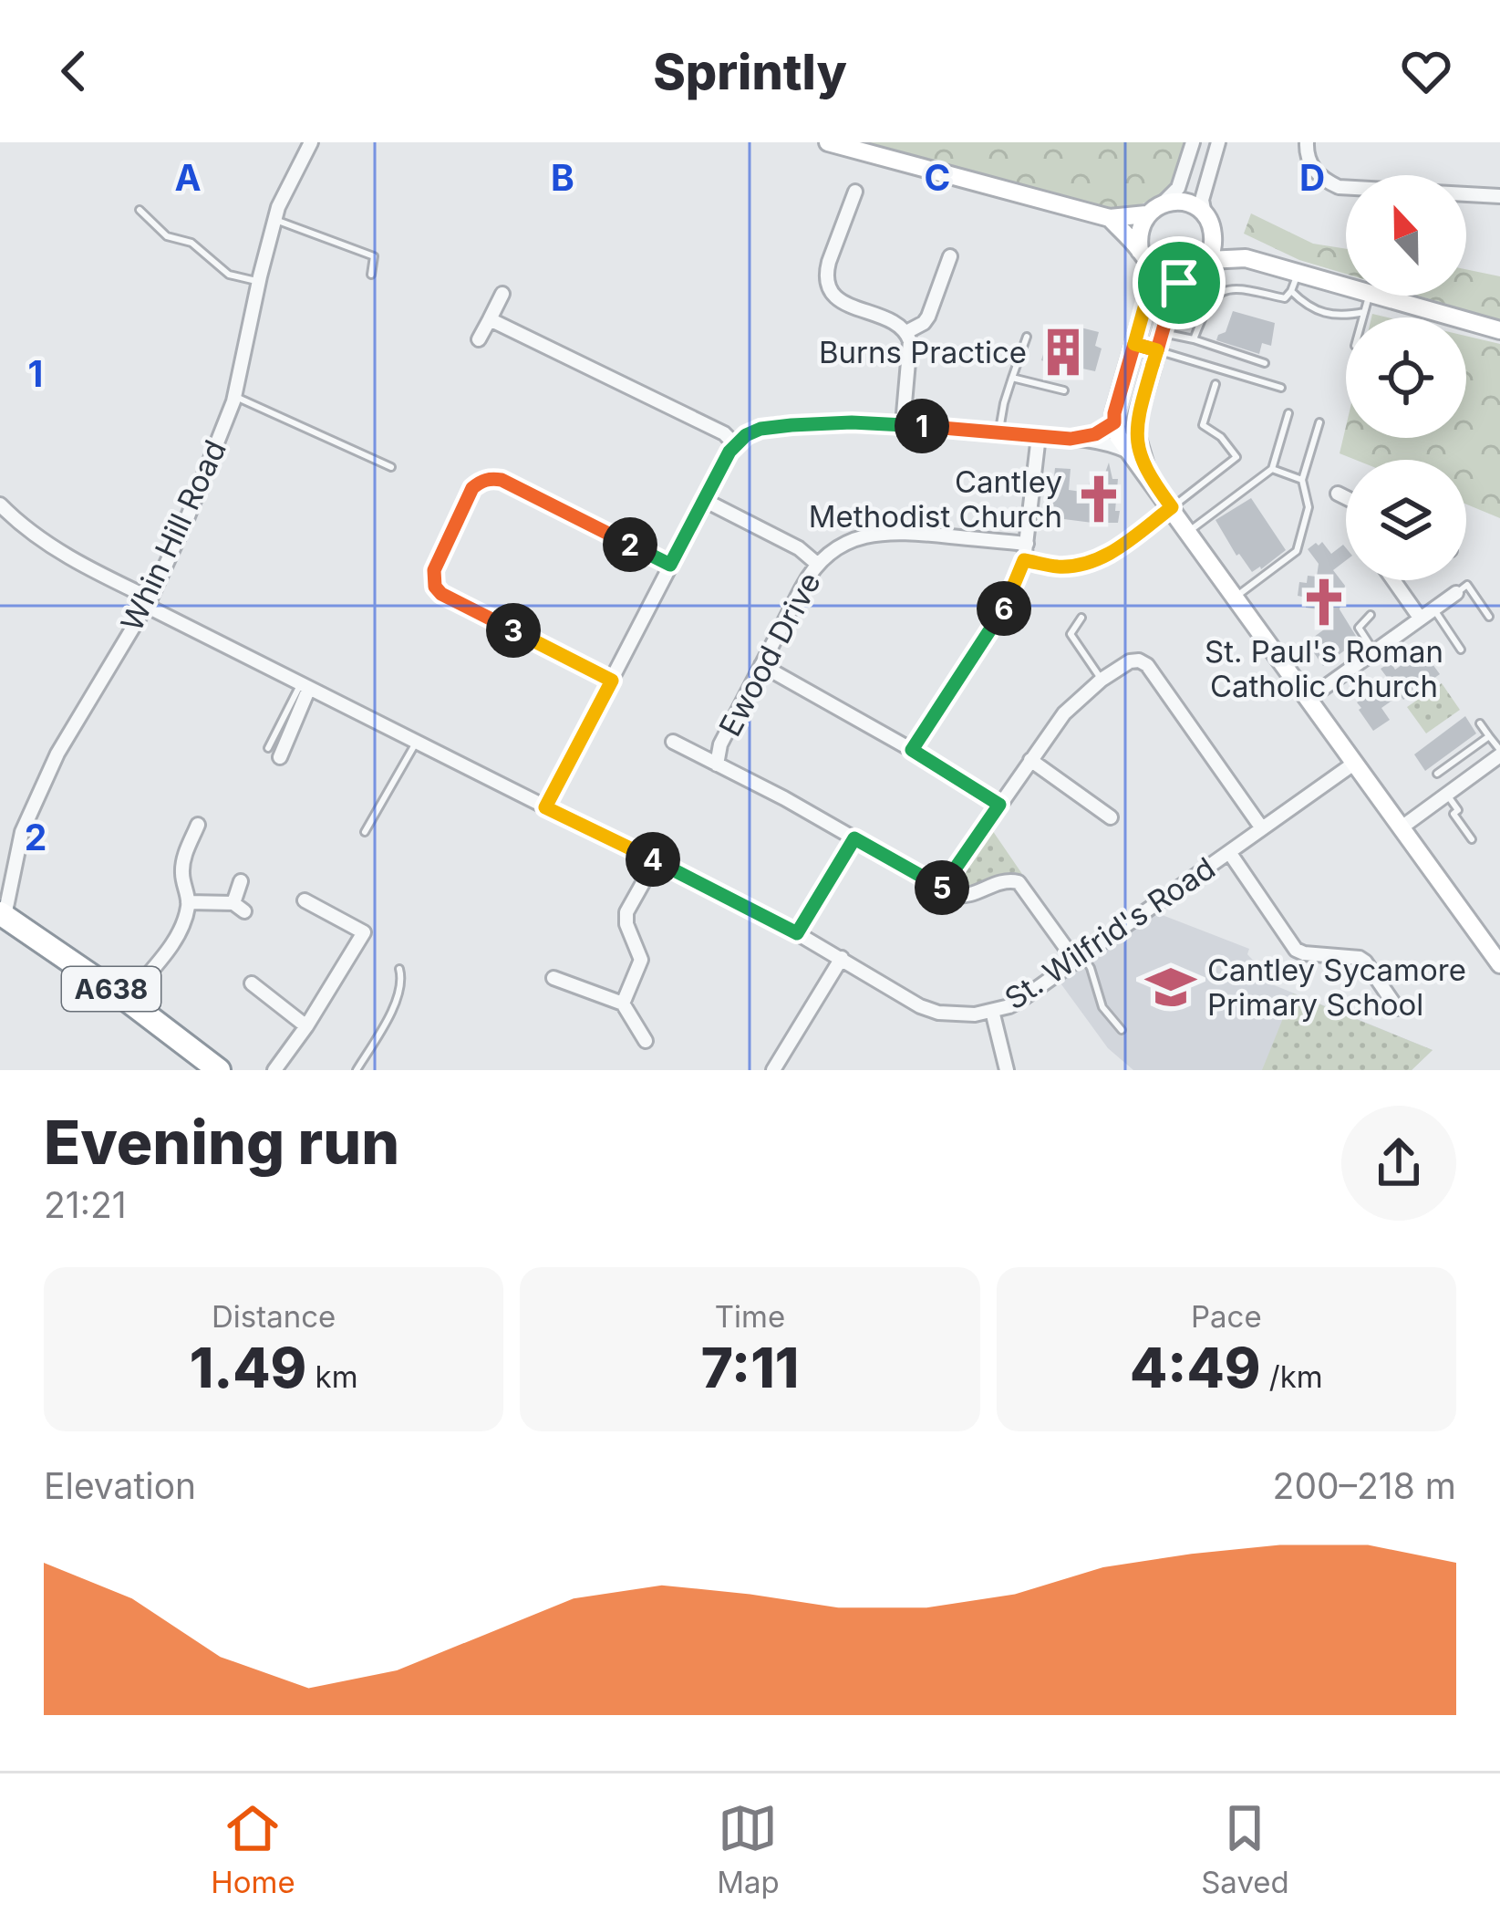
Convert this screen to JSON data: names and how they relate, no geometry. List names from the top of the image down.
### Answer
{
  "streets": {
    "highway": ["A638"],
    "street": ["Whin Hill Road", "Ewood Drive", "St. Wilfrid's Road"]
  },
  "crossings": [
    ["Whin Hill Road", "St. Wilfrid's Road"],
    ["Whin Hill Road", "A638"]
  ],
  "places": {
    "building": ["Burns Practice"],
    "church": ["Cantley Methodist Church", "St. Paul's Roman Catholic Church"],
    "school or university": ["Cantley Sycamore Primary School"]
  },
  "north": "top",
  "page": {
    "header": "Sprintly",
    "pins": [
      "1",
      "2",
      "6",
      "3",
      "4",
      "5"
    ],
    "heading": ["Evening run", "21:21"],
    "stats": [
      ["Distance", "1.49 km"],
      ["Time", "7:11"],
      ["Pace", "4:49 /km"]
    ],
    "chart": ["Elevation", "200–218 m"],
    "tabs": ["Home", "Map", "Saved"]
  },
  "grid": {
    "columns": [
      "A",
      "B",
      "C",
      "D"
    ],
    "rows": ["1", "2"]
  }
}
